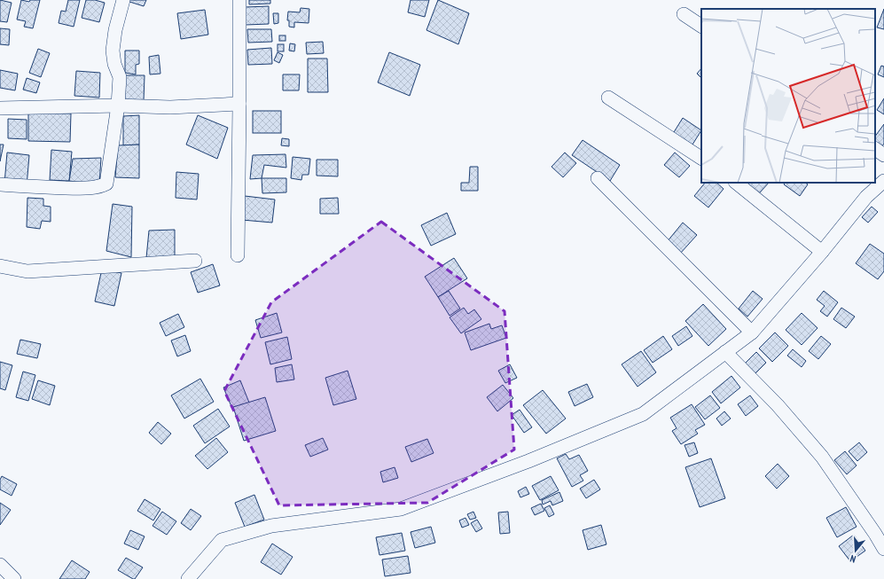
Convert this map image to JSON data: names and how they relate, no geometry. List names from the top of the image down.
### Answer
{
  "north": "bottom"
}
